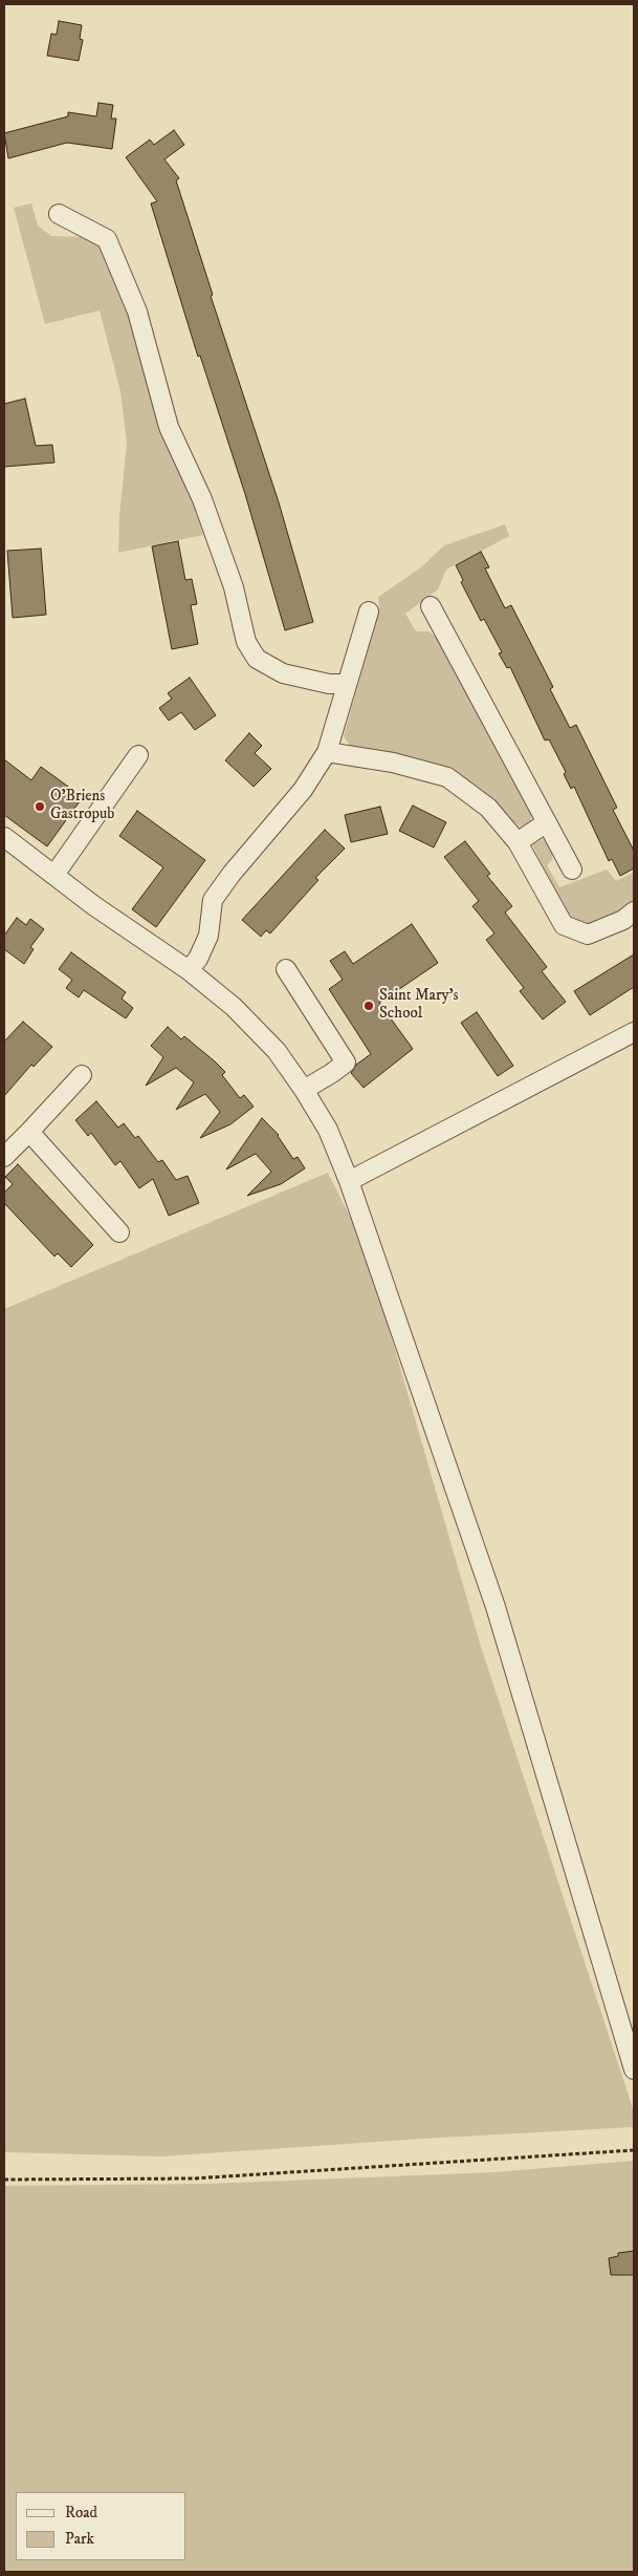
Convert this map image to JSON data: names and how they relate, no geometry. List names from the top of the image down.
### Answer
{
  "places": ["O'Briens Gastropub", "Saint Mary's School"],
  "legend": ["Road", "Park"]
}
